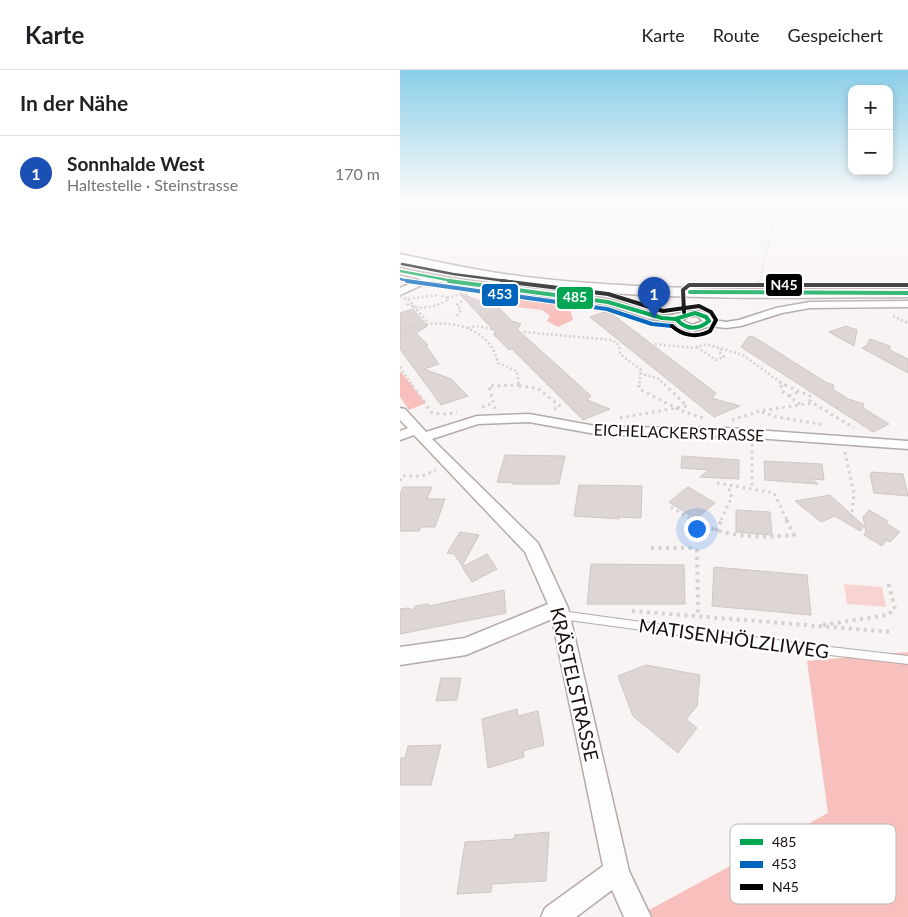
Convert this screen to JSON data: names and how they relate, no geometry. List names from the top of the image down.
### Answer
{
  "streets": {
    "street": ["EICHELACKERSTRASSE", "KRÄSTELSTRASSE"],
    "lane": ["MATISENHÖLZLIWEG"]
  },
  "crossings": [
    ["EICHELACKERSTRASSE", "KRÄSTELSTRASSE"],
    ["MATISENHÖLZLIWEG", "KRÄSTELSTRASSE"]
  ],
  "lines": ["transit line N45", "transit line 485", "transit line 453"],
  "legend": ["485", "453", "N45"],
  "page": {
    "header": "Karte",
    "nav": ["Karte", "Route", "Gespeichert"],
    "heading": "In der Nähe",
    "map_buttons": ["+", "−"],
    "list": [
      {
        "mark": "1",
        "name": "Sonnhalde West",
        "note": "Haltestelle · Steinstrasse",
        "value": "170 m"
      }
    ],
    "pins": "1"
  }
}
